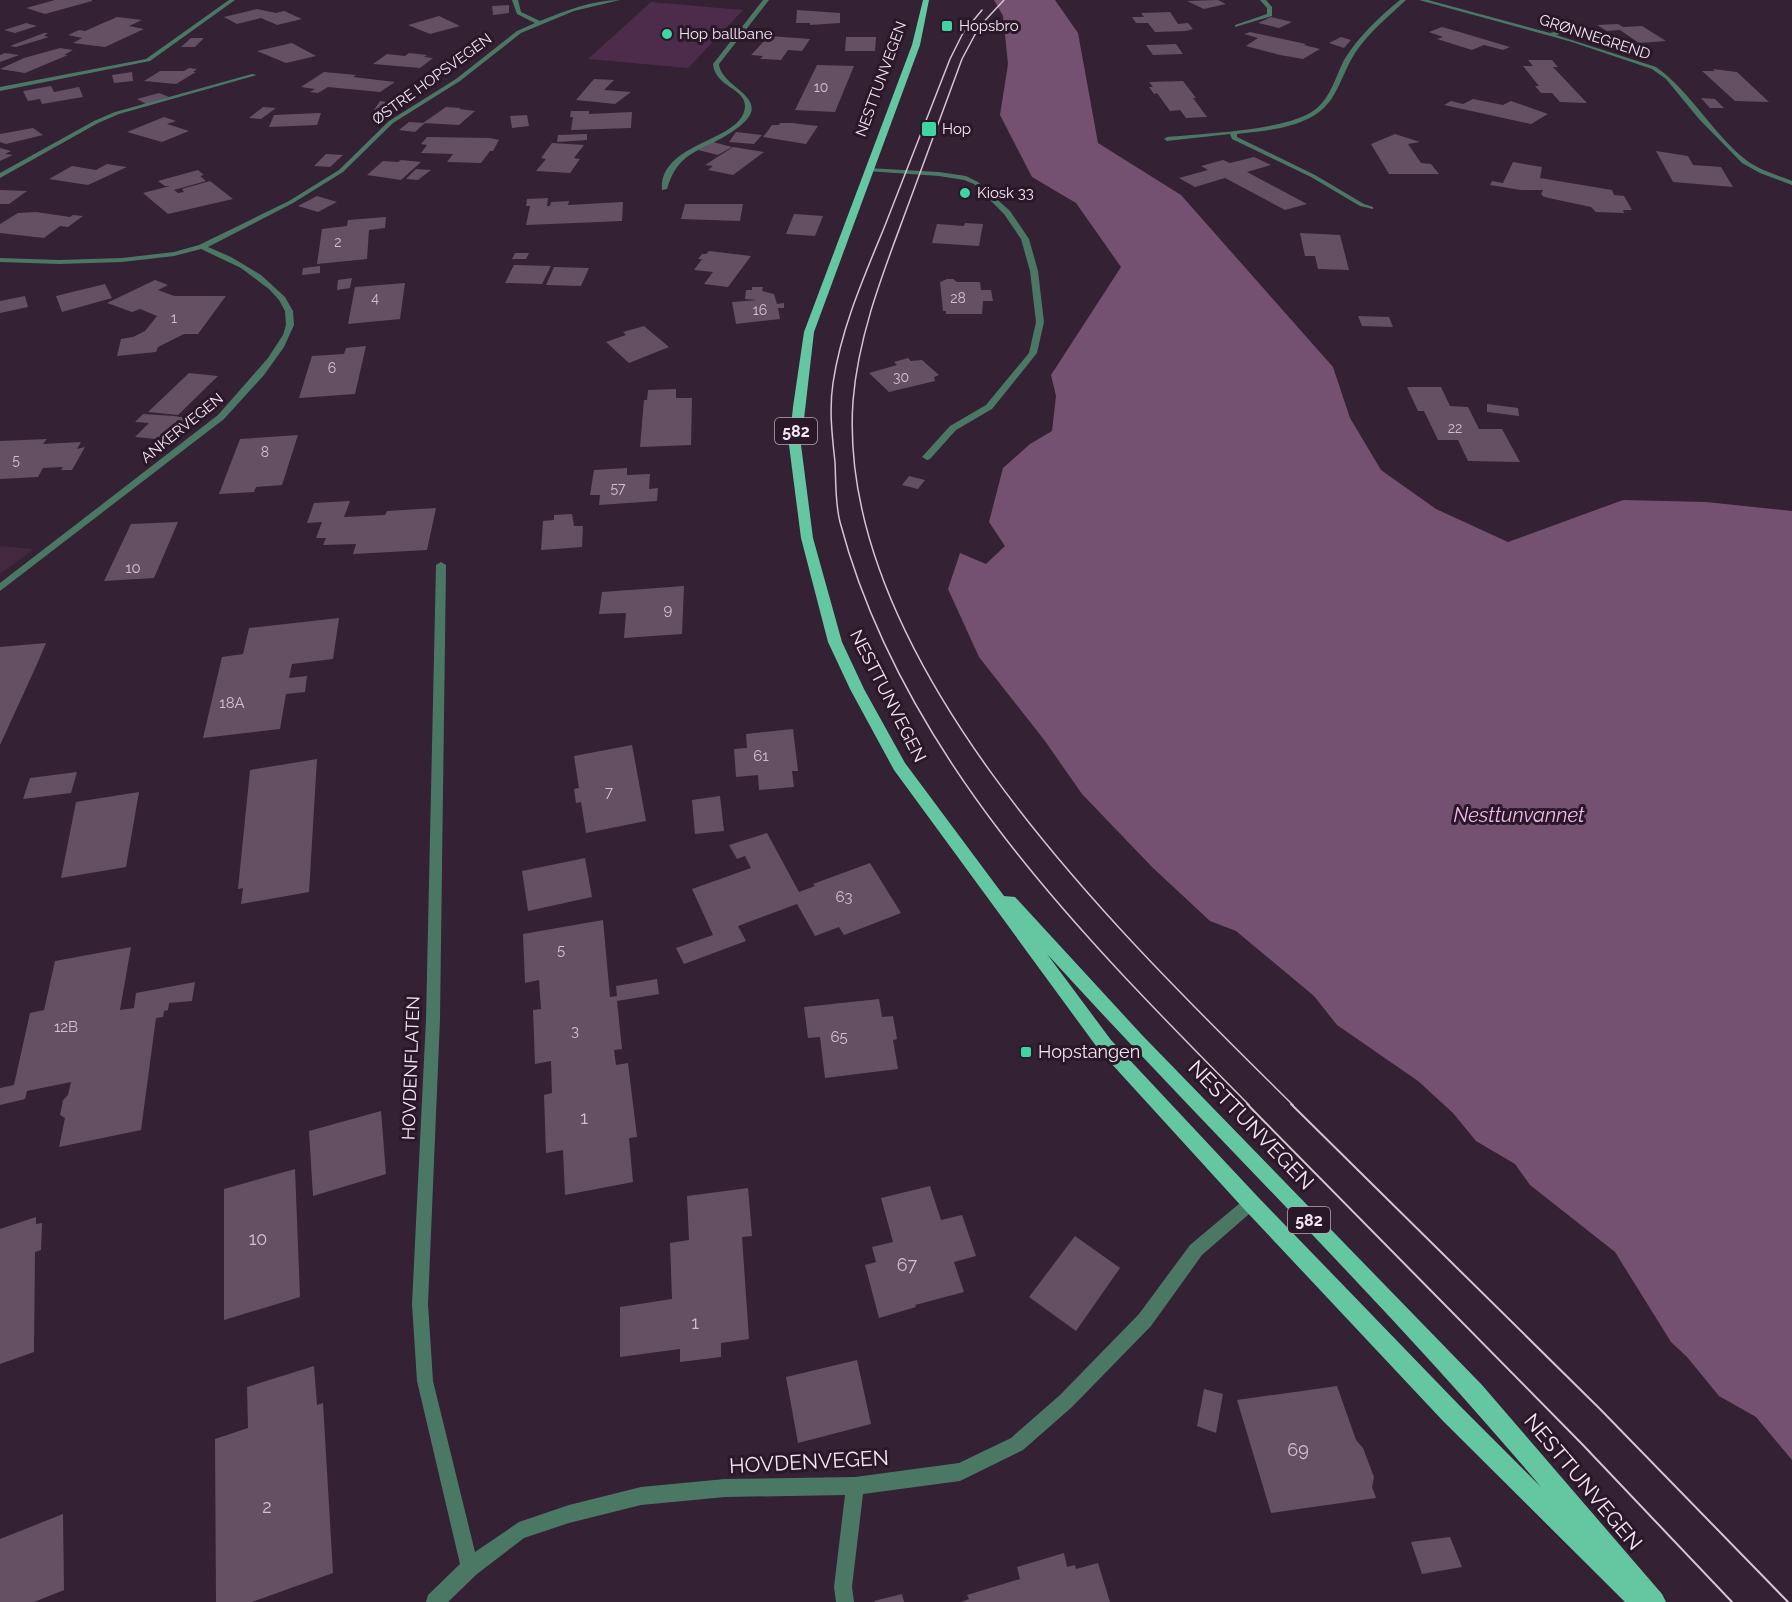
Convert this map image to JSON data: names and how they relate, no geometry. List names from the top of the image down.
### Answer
{
  "streets": {
    "main road": ["NESTTUNVEGEN", "582"],
    "street": [
      "GRØNNEGREND",
      "ØSTRE HOPSVEGEN",
      "ANKERVEGEN",
      "HOVDENFLATEN",
      "HOVDENVEGEN"
    ]
  },
  "crossings": [
    ["ØSTRE HOPSVEGEN", "ANKERVEGEN"],
    ["NESTTUNVEGEN", "HOVDENVEGEN"],
    ["HOVDENFLATEN", "HOVDENVEGEN"]
  ],
  "water": ["Nesttunvannet"],
  "places": {
    "transit": ["Hopsbro", "Hop", "Hopstangen"],
    "other": ["Hop ballbane", "Kiosk 33"]
  },
  "house_numbers": [
    "10",
    "2",
    "4",
    "28",
    "16",
    "1",
    "6",
    "30",
    "22",
    "8",
    "5",
    "57",
    "10",
    "9",
    "18A",
    "61",
    "7",
    "63",
    "5",
    "12B",
    "3",
    "65",
    "1",
    "10",
    "67",
    "1",
    "69",
    "2"
  ]
}
